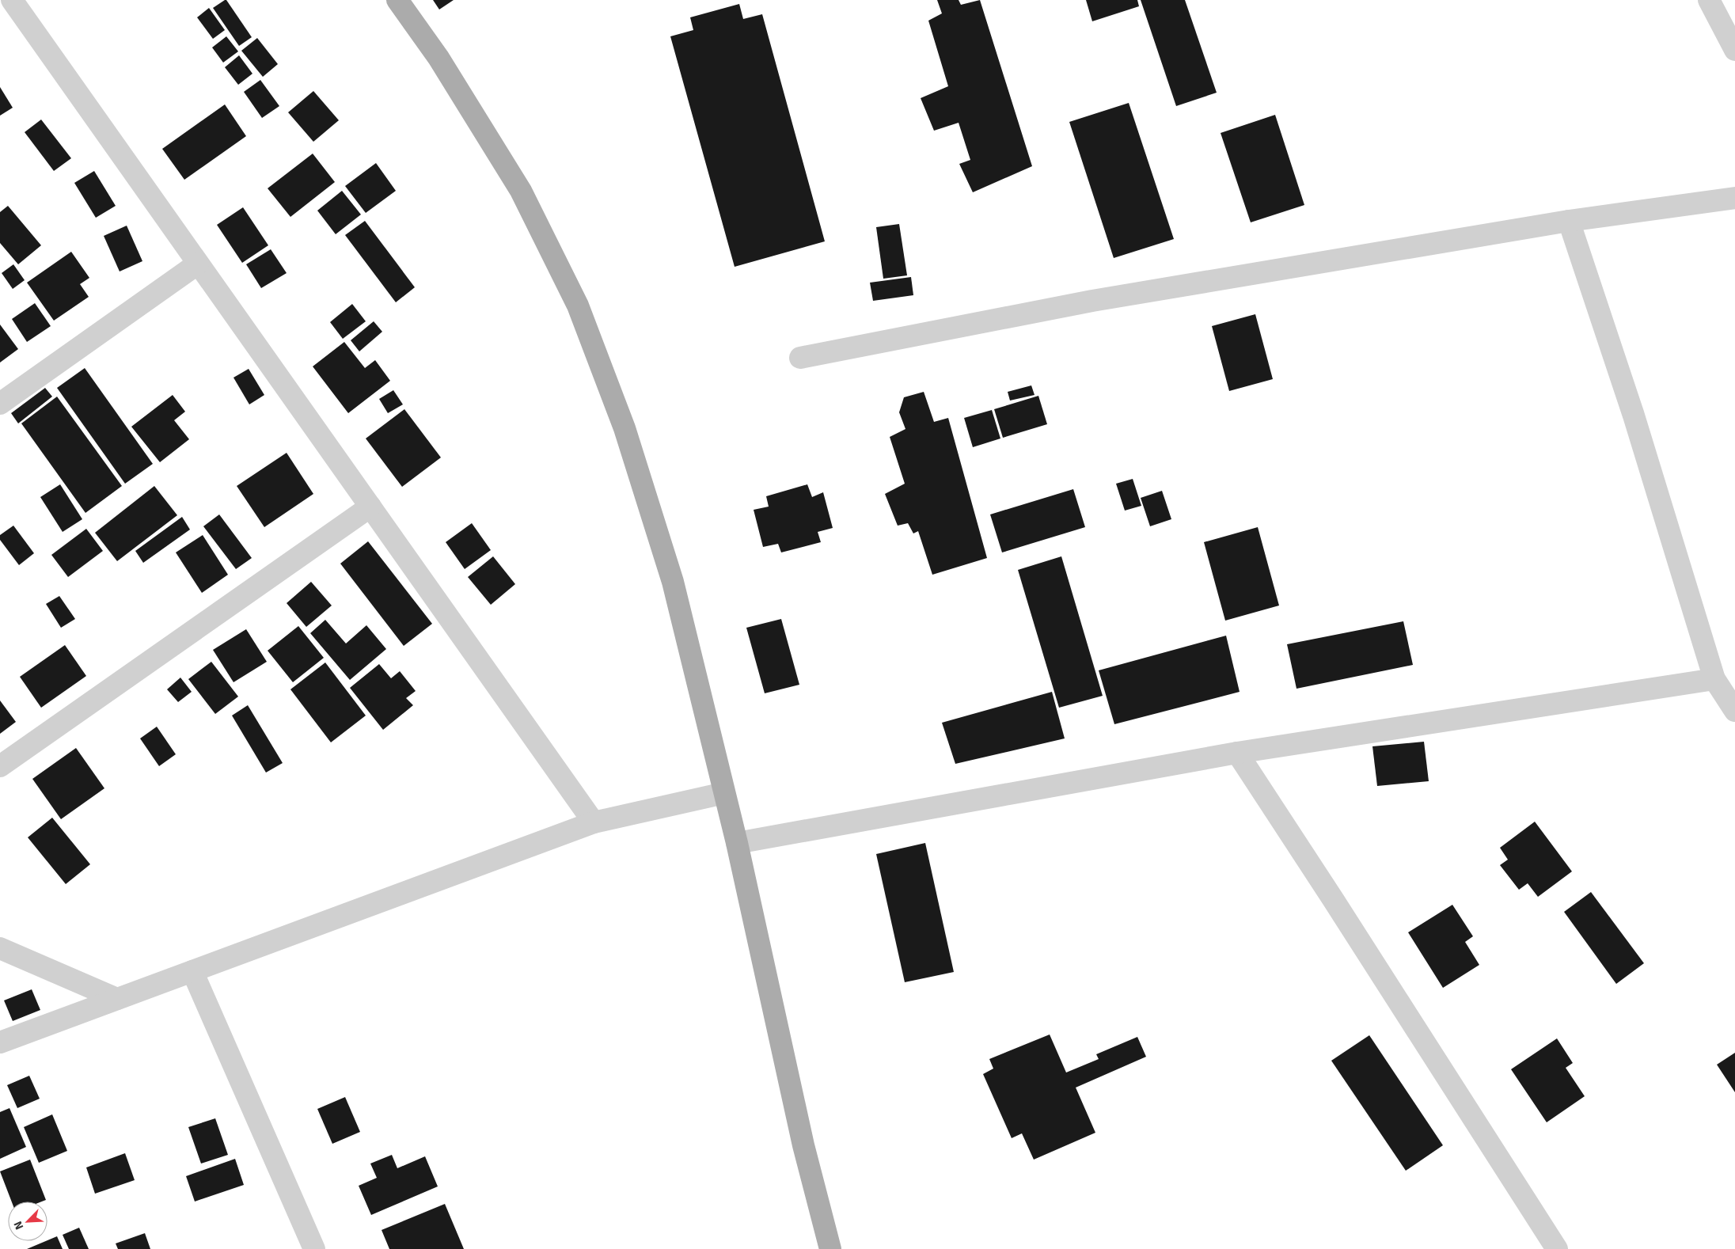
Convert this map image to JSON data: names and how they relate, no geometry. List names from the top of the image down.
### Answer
{
  "north": "bottom left"
}
